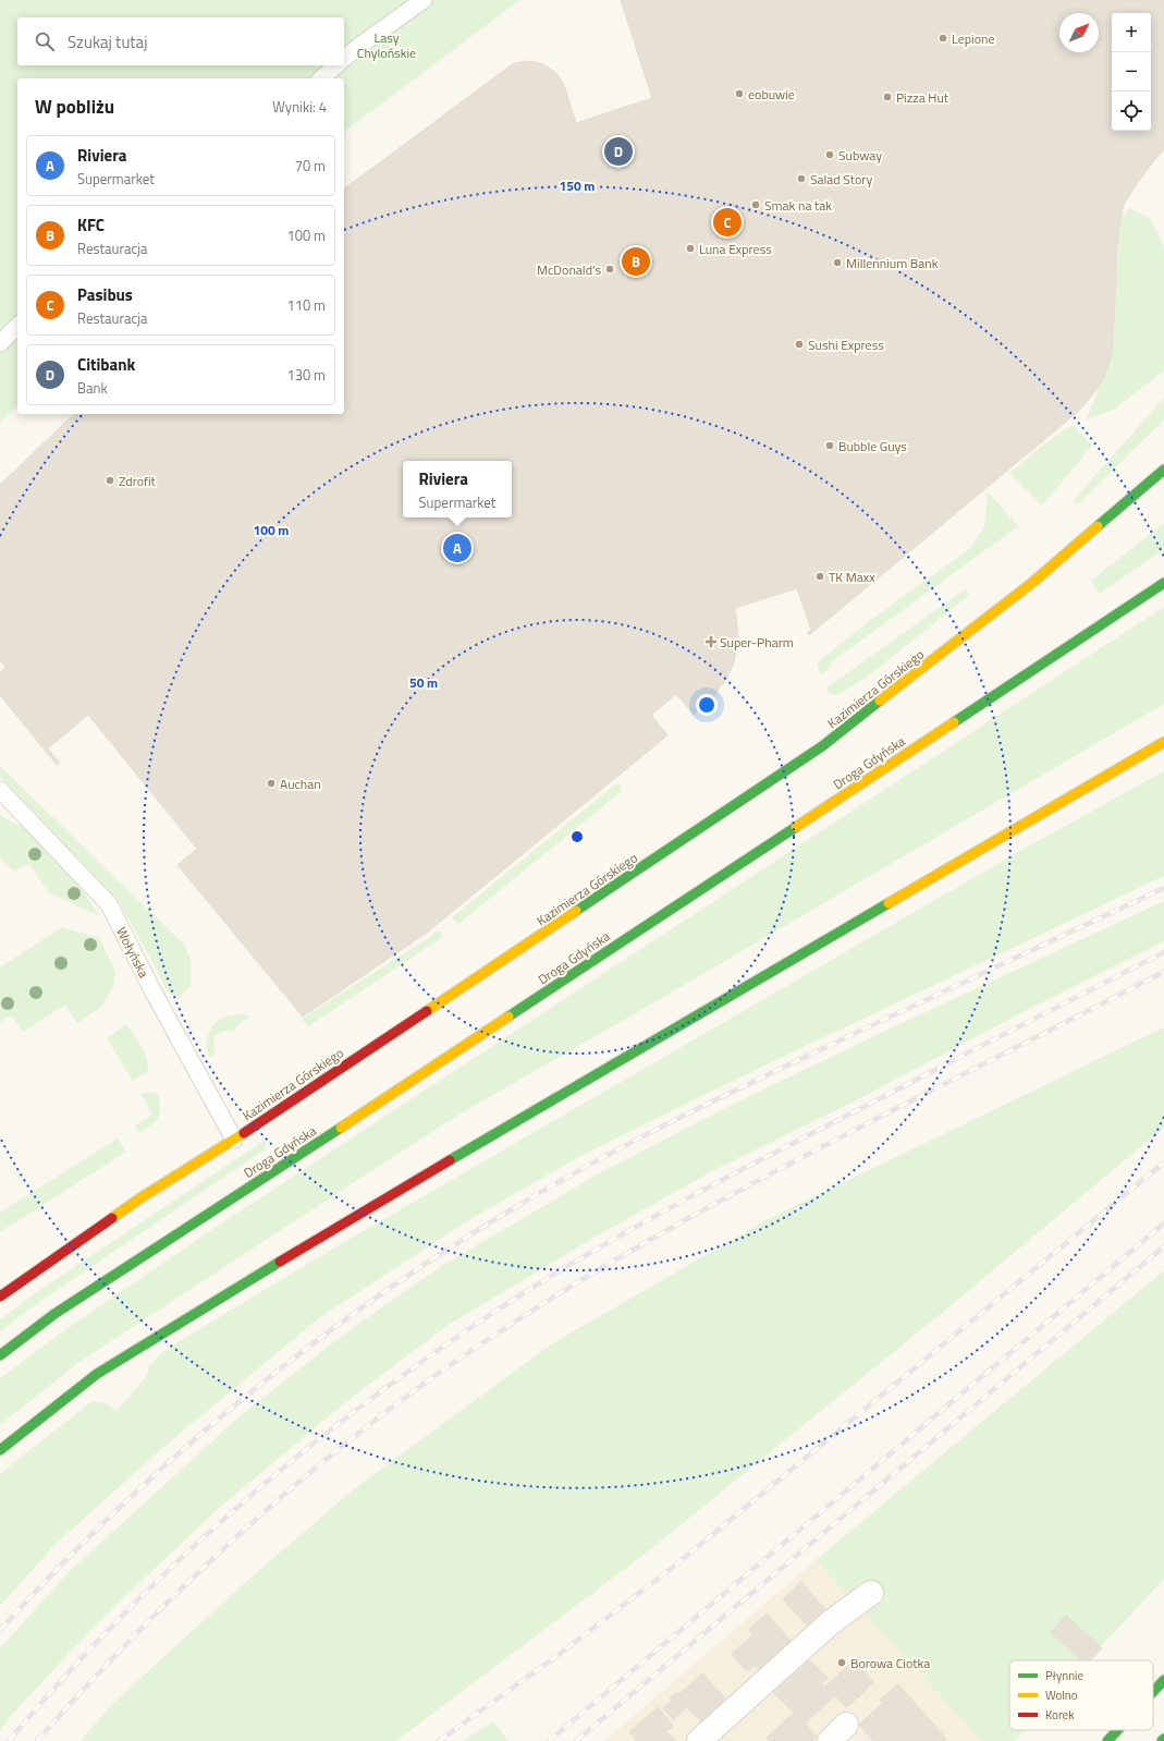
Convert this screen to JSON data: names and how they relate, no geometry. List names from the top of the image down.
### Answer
{
  "streets": {
    "main road": ["Kazimierza Górskiego", "Droga Gdyńska"],
    "lane": ["Wołyńska"]
  },
  "crossings": [
    ["Kazimierza Górskiego", "Wołyńska"]
  ],
  "parks": ["Lasy Chylońskie"],
  "places": {
    "other": [
      "Lepione",
      "eobuwie",
      "Pizza Hut",
      "Subway",
      "Salad Story",
      "Smak na tak",
      "Luna Express",
      "Millennium Bank",
      "McDonald's",
      "Sushi Express",
      "Bubble Guys",
      "Zdrofit",
      "TK Maxx",
      "Auchan",
      "Borowa Ciotka"
    ],
    "health": ["Super-Pharm"]
  },
  "legend": ["Płynnie", "Wolno", "Korek"],
  "north": "top right",
  "page": {
    "map_buttons": ["+", "−"],
    "search": "Szukaj tutaj",
    "heading": ["W pobliżu", "Wyniki: 4"],
    "pins": [
      "D",
      "C",
      "B",
      "A"
    ],
    "list": [
      {
        "mark": "A",
        "name": "Riviera",
        "note": "Supermarket",
        "value": "70 m"
      },
      {
        "mark": "B",
        "name": "KFC",
        "note": "Restauracja",
        "value": "100 m"
      },
      {
        "mark": "C",
        "name": "Pasibus",
        "note": "Restauracja",
        "value": "110 m"
      },
      {
        "mark": "D",
        "name": "Citibank",
        "note": "Bank",
        "value": "130 m"
      }
    ],
    "popup": ["Riviera", "Supermarket"]
  },
  "rings": ["150 m", "100 m", "50 m"]
}
